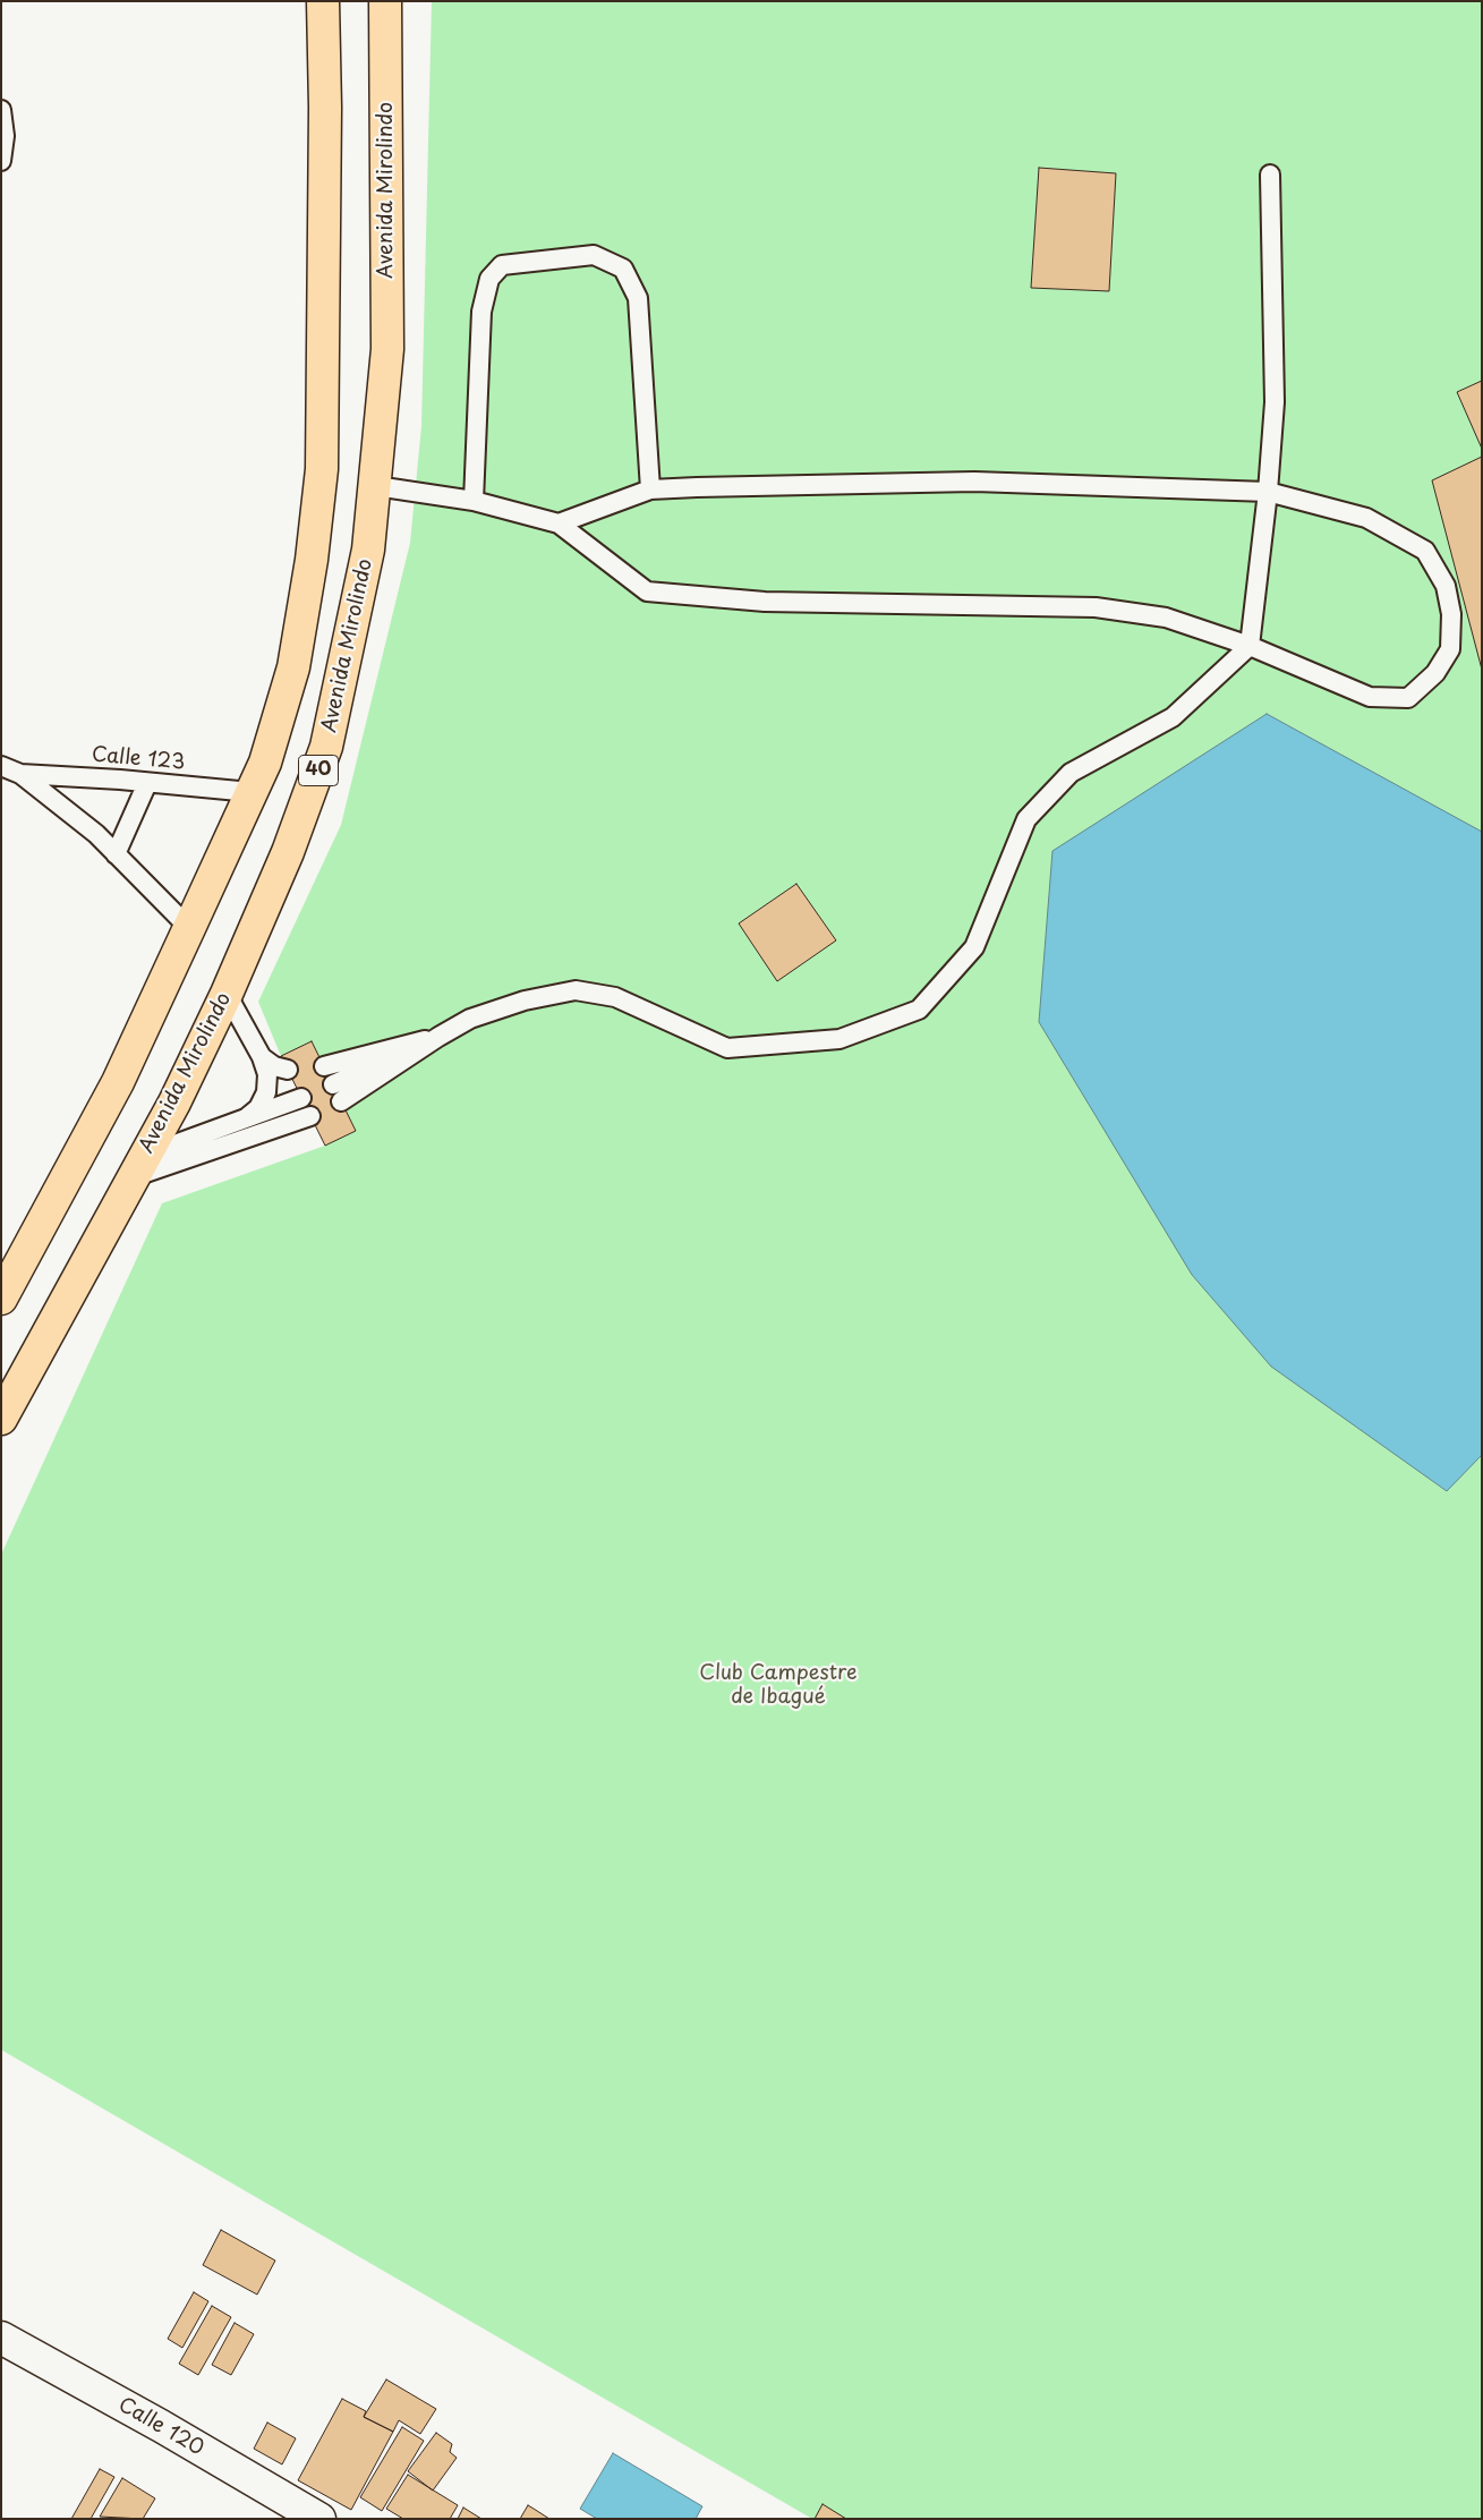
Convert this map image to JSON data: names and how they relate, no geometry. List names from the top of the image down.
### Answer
{
  "streets": {
    "main road": ["Avenida Mirolindo", "40"],
    "street": ["Calle 120"],
    "lane": ["Calle 123"]
  },
  "parks": ["Club Campestre de Ibagué"]
}
